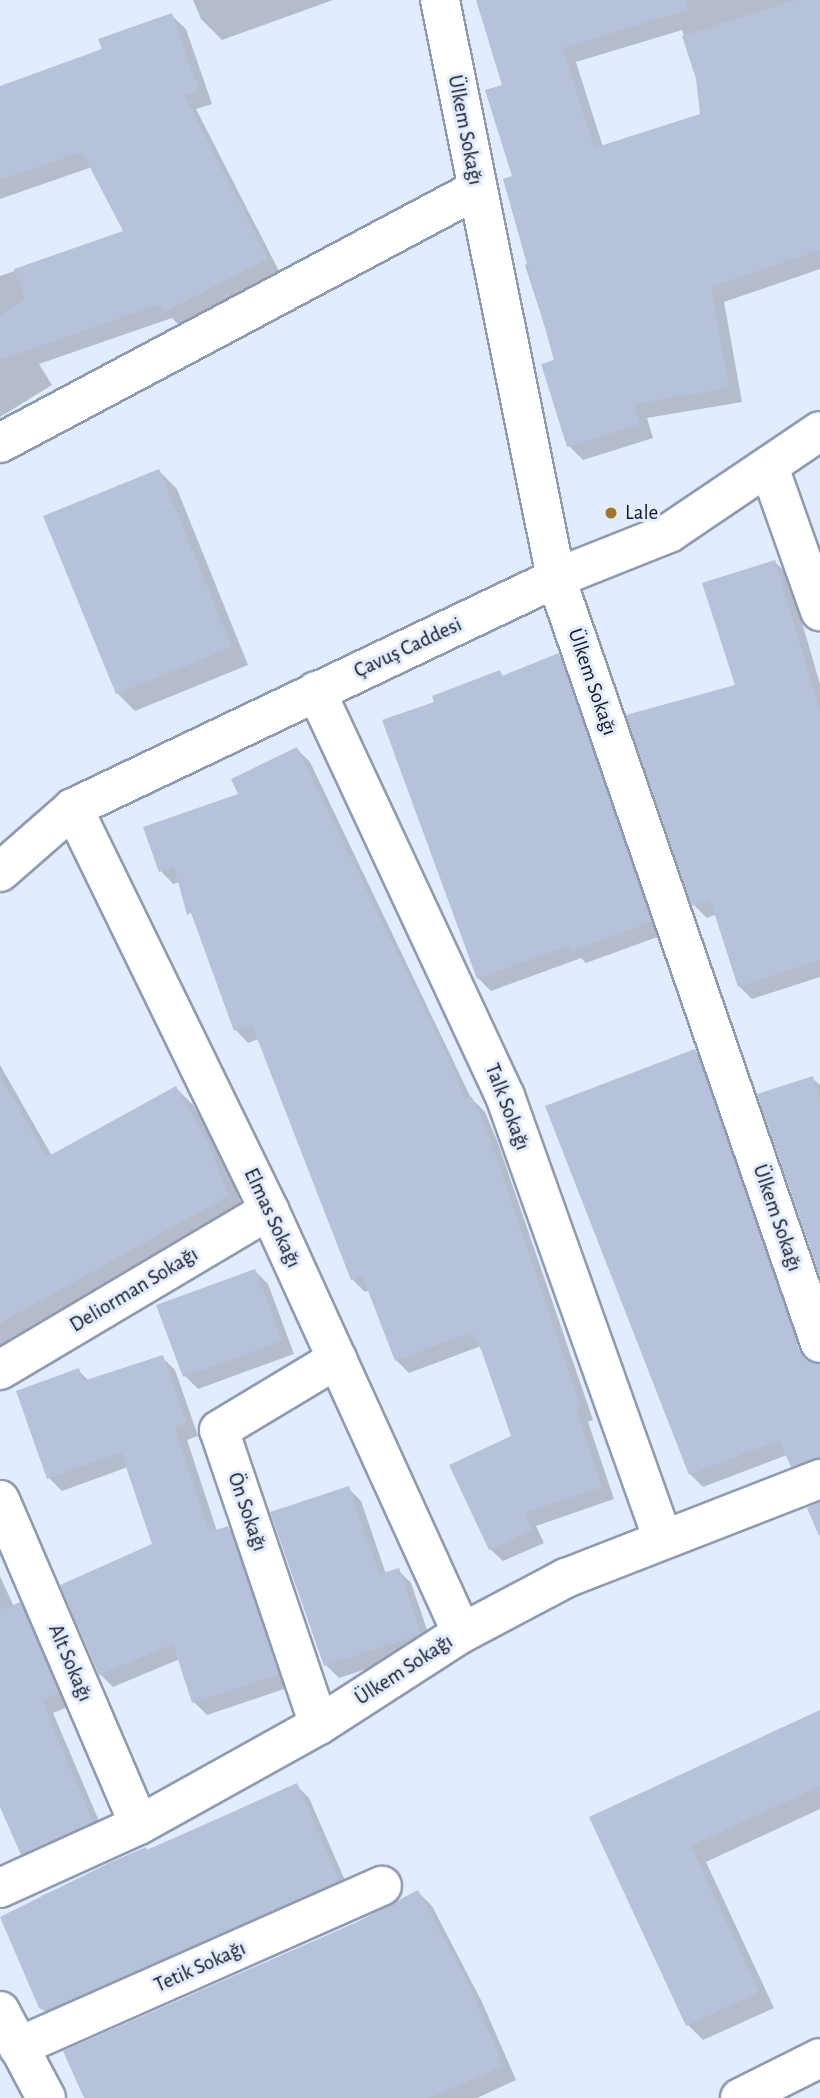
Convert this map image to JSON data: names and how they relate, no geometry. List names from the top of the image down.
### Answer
{
  "streets": {
    "street": [
      "Ülkem Sokağı",
      "Çavuş Caddesi",
      "Talk Sokağı",
      "Elmas Sokağı",
      "Deliorman Sokağı",
      "Ön Sokağı",
      "Alt Sokağı",
      "Tetik Sokağı"
    ]
  },
  "crossings": [
    ["Ülkem Sokağı", "Çavuş Caddesi"],
    ["Ülkem Sokağı", "Talk Sokağı"],
    ["Ülkem Sokağı", "Elmas Sokağı"],
    ["Ülkem Sokağı", "Ön Sokağı"],
    ["Ülkem Sokağı", "Alt Sokağı"],
    ["Çavuş Caddesi", "Talk Sokağı"],
    ["Çavuş Caddesi", "Elmas Sokağı"],
    ["Elmas Sokağı", "Deliorman Sokağı"],
    ["Elmas Sokağı", "Ön Sokağı"]
  ],
  "places": ["Lale"]
}
